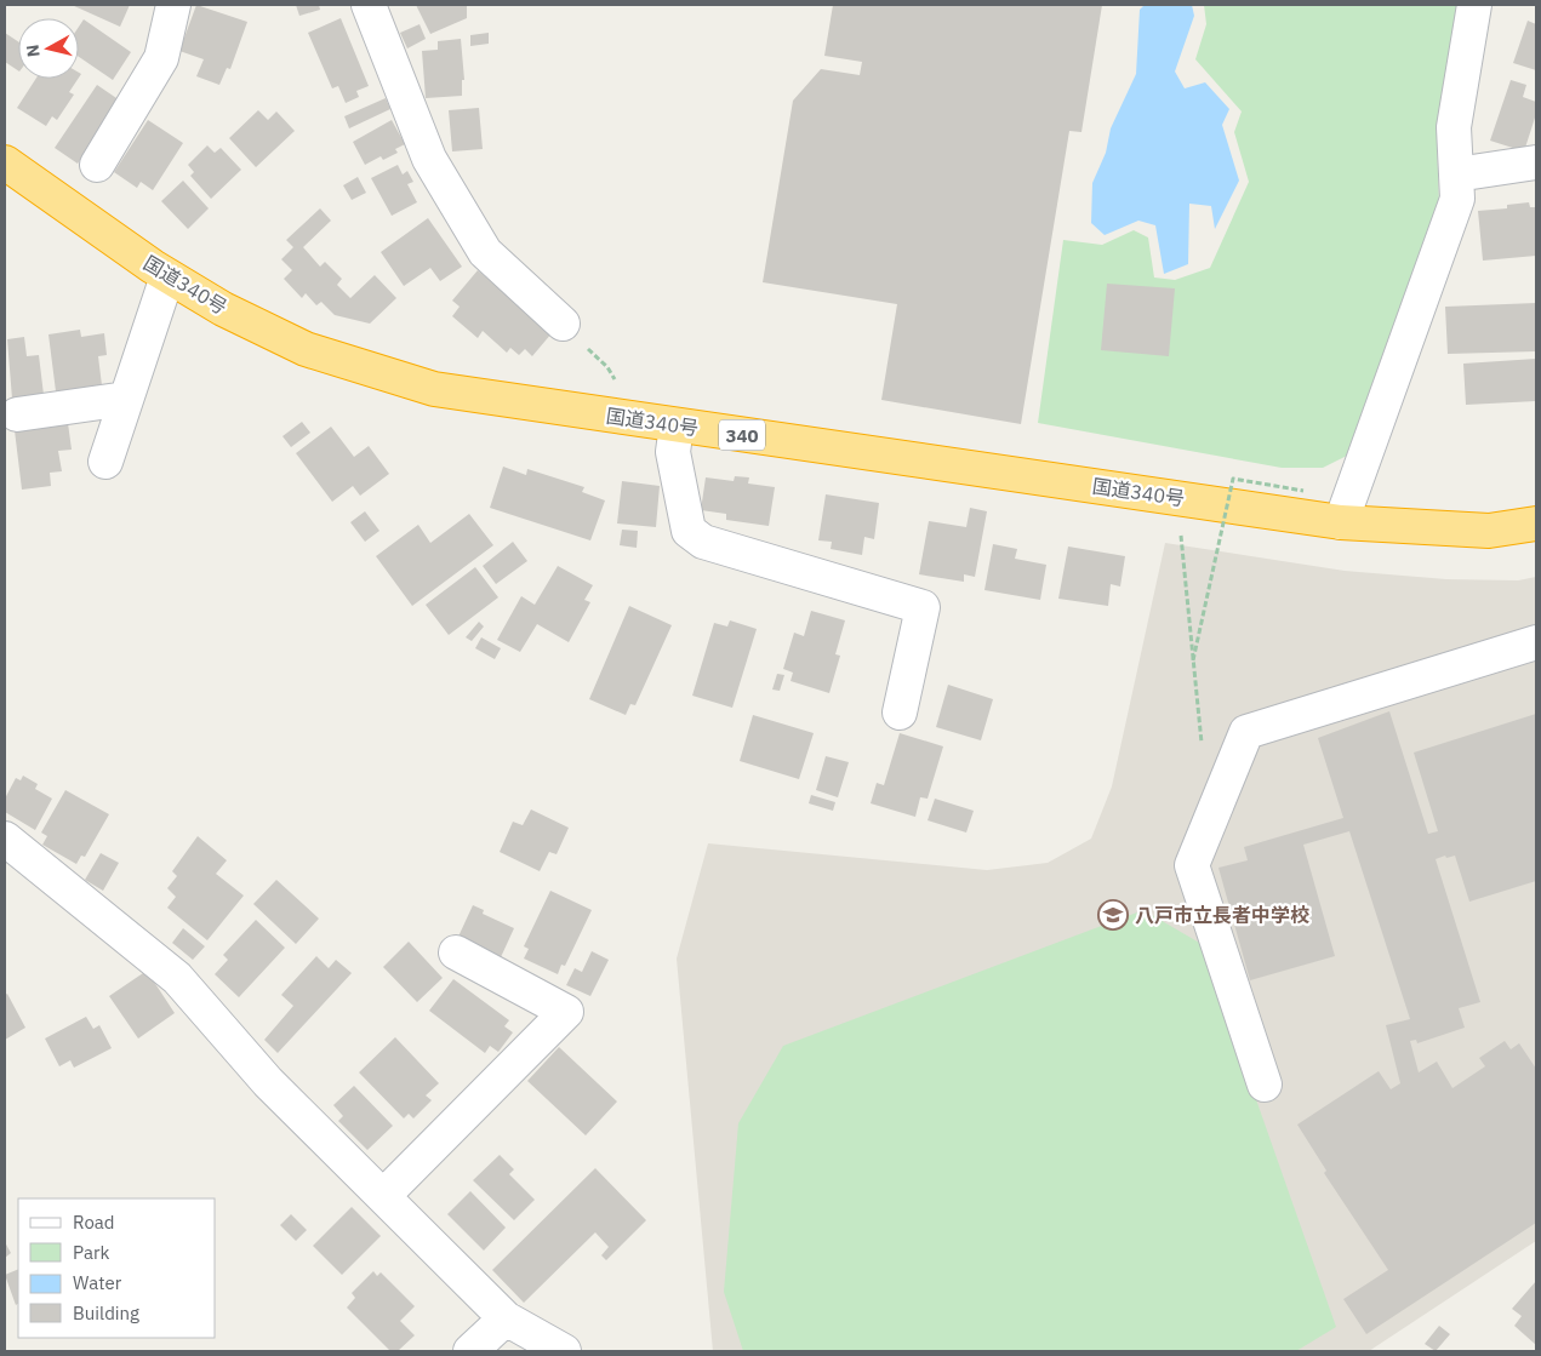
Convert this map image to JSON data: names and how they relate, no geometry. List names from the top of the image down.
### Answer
{
  "streets": {
    "highway": ["国道340号", "340"]
  },
  "places": {
    "school or university": ["八戸市立長者中学校"]
  },
  "legend": [
    "Road",
    "Park",
    "Water",
    "Building"
  ],
  "north": "left"
}
